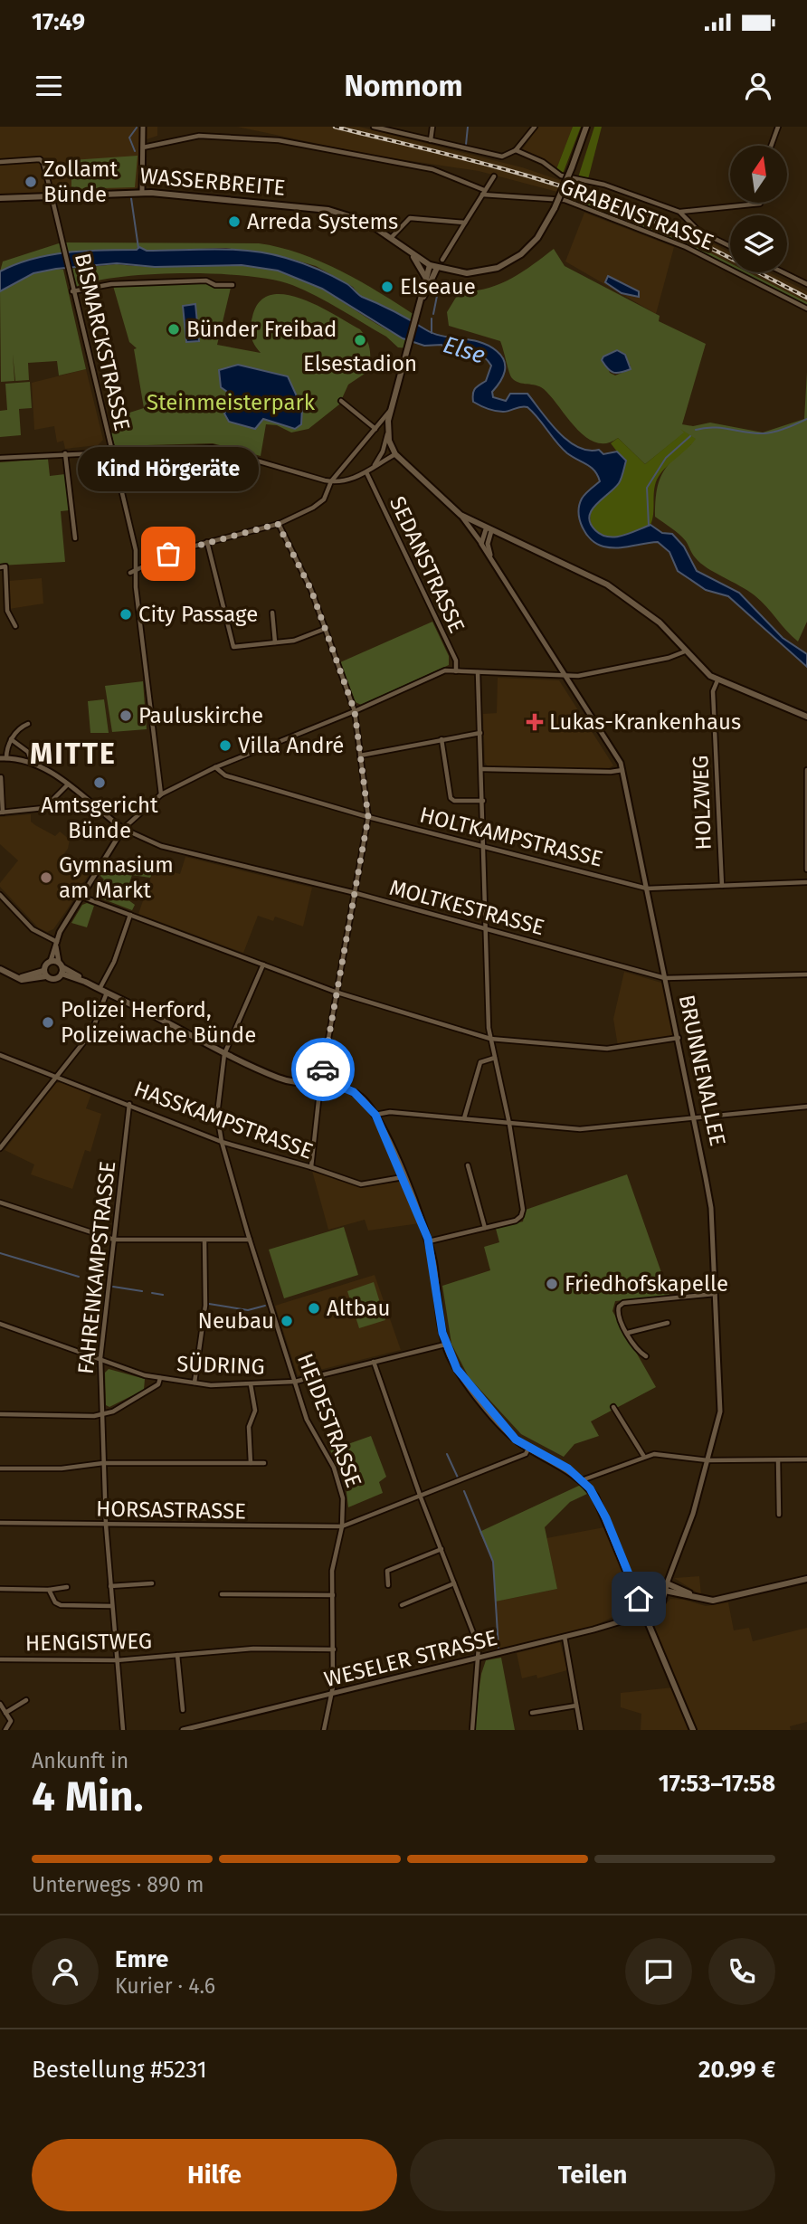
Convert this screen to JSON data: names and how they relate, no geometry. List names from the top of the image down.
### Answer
{
  "streets": {
    "main road": ["WASSERBREITE", "BRUNNENALLEE"],
    "street": [
      "GRABENSTRASSE",
      "BISMARCKSTRASSE",
      "SEDANSTRASSE",
      "HOLZWEG",
      "HOLTKAMPSTRASSE",
      "MOLTKESTRASSE",
      "HASSKAMPSTRASSE",
      "FAHRENKAMPSTRASSE",
      "SÜDRING",
      "HEIDESTRASSE",
      "HORSASTRASSE",
      "HENGISTWEG",
      "WESELER STRASSE"
    ]
  },
  "crossings": [
    ["WASSERBREITE", "BISMARCKSTRASSE"],
    ["HOLZWEG", "HOLTKAMPSTRASSE"],
    ["HOLTKAMPSTRASSE", "BRUNNENALLEE"],
    ["MOLTKESTRASSE", "BRUNNENALLEE"],
    ["BRUNNENALLEE", "WESELER STRASSE"],
    ["HASSKAMPSTRASSE", "FAHRENKAMPSTRASSE"],
    ["HASSKAMPSTRASSE", "HEIDESTRASSE"],
    ["FAHRENKAMPSTRASSE", "SÜDRING"],
    ["FAHRENKAMPSTRASSE", "HORSASTRASSE"],
    ["FAHRENKAMPSTRASSE", "HENGISTWEG"],
    ["SÜDRING", "HEIDESTRASSE"],
    ["HEIDESTRASSE", "HORSASTRASSE"],
    ["HEIDESTRASSE", "HENGISTWEG"],
    ["HEIDESTRASSE", "WESELER STRASSE"]
  ],
  "districts": ["MITTE"],
  "water": ["Else"],
  "parks": ["Steinmeisterpark"],
  "places": {
    "other": [
      "Zollamt Bünde",
      "Arreda Systems",
      "Elseaue",
      "Bünder Freibad",
      "Elsestadion",
      "Kind Hörgeräte",
      "City Passage",
      "Pauluskirche",
      "Villa André",
      "Amtsgericht Bünde",
      "Gymnasium am Markt",
      "Polizei Herford, Polizeiwache Bünde",
      "Friedhofskapelle",
      "Altbau",
      "Neubau"
    ],
    "health": ["Lukas-Krankenhaus"]
  },
  "north": "top",
  "page": {
    "status": "17:49",
    "header": "Nomnom",
    "bubble": "Kind Hörgeräte",
    "heading": ["4 Min.", "Ankunft in", "17:53–17:58"],
    "panel": [
      "Emre",
      "Kurier · 4.6",
      "Bestellung #5231",
      "20.99 €"
    ],
    "bar": "Unterwegs · 890 m",
    "buttons": ["Hilfe", "Teilen"]
  }
}
